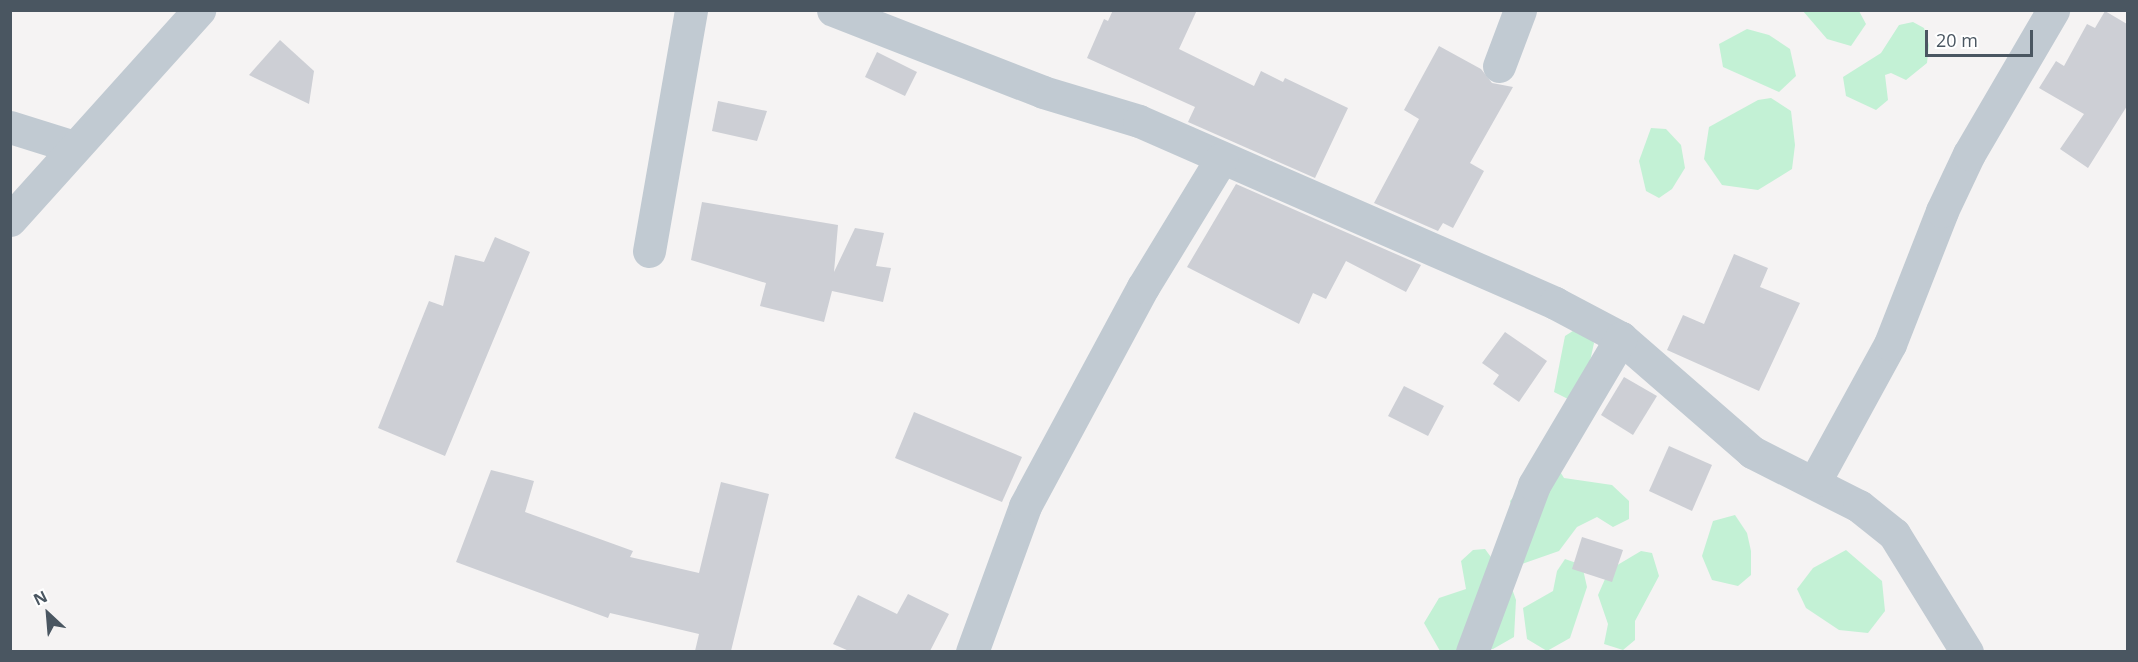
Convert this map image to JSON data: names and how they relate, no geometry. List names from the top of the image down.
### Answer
{
  "scale_bar": "20 m",
  "north": "top left"
}
